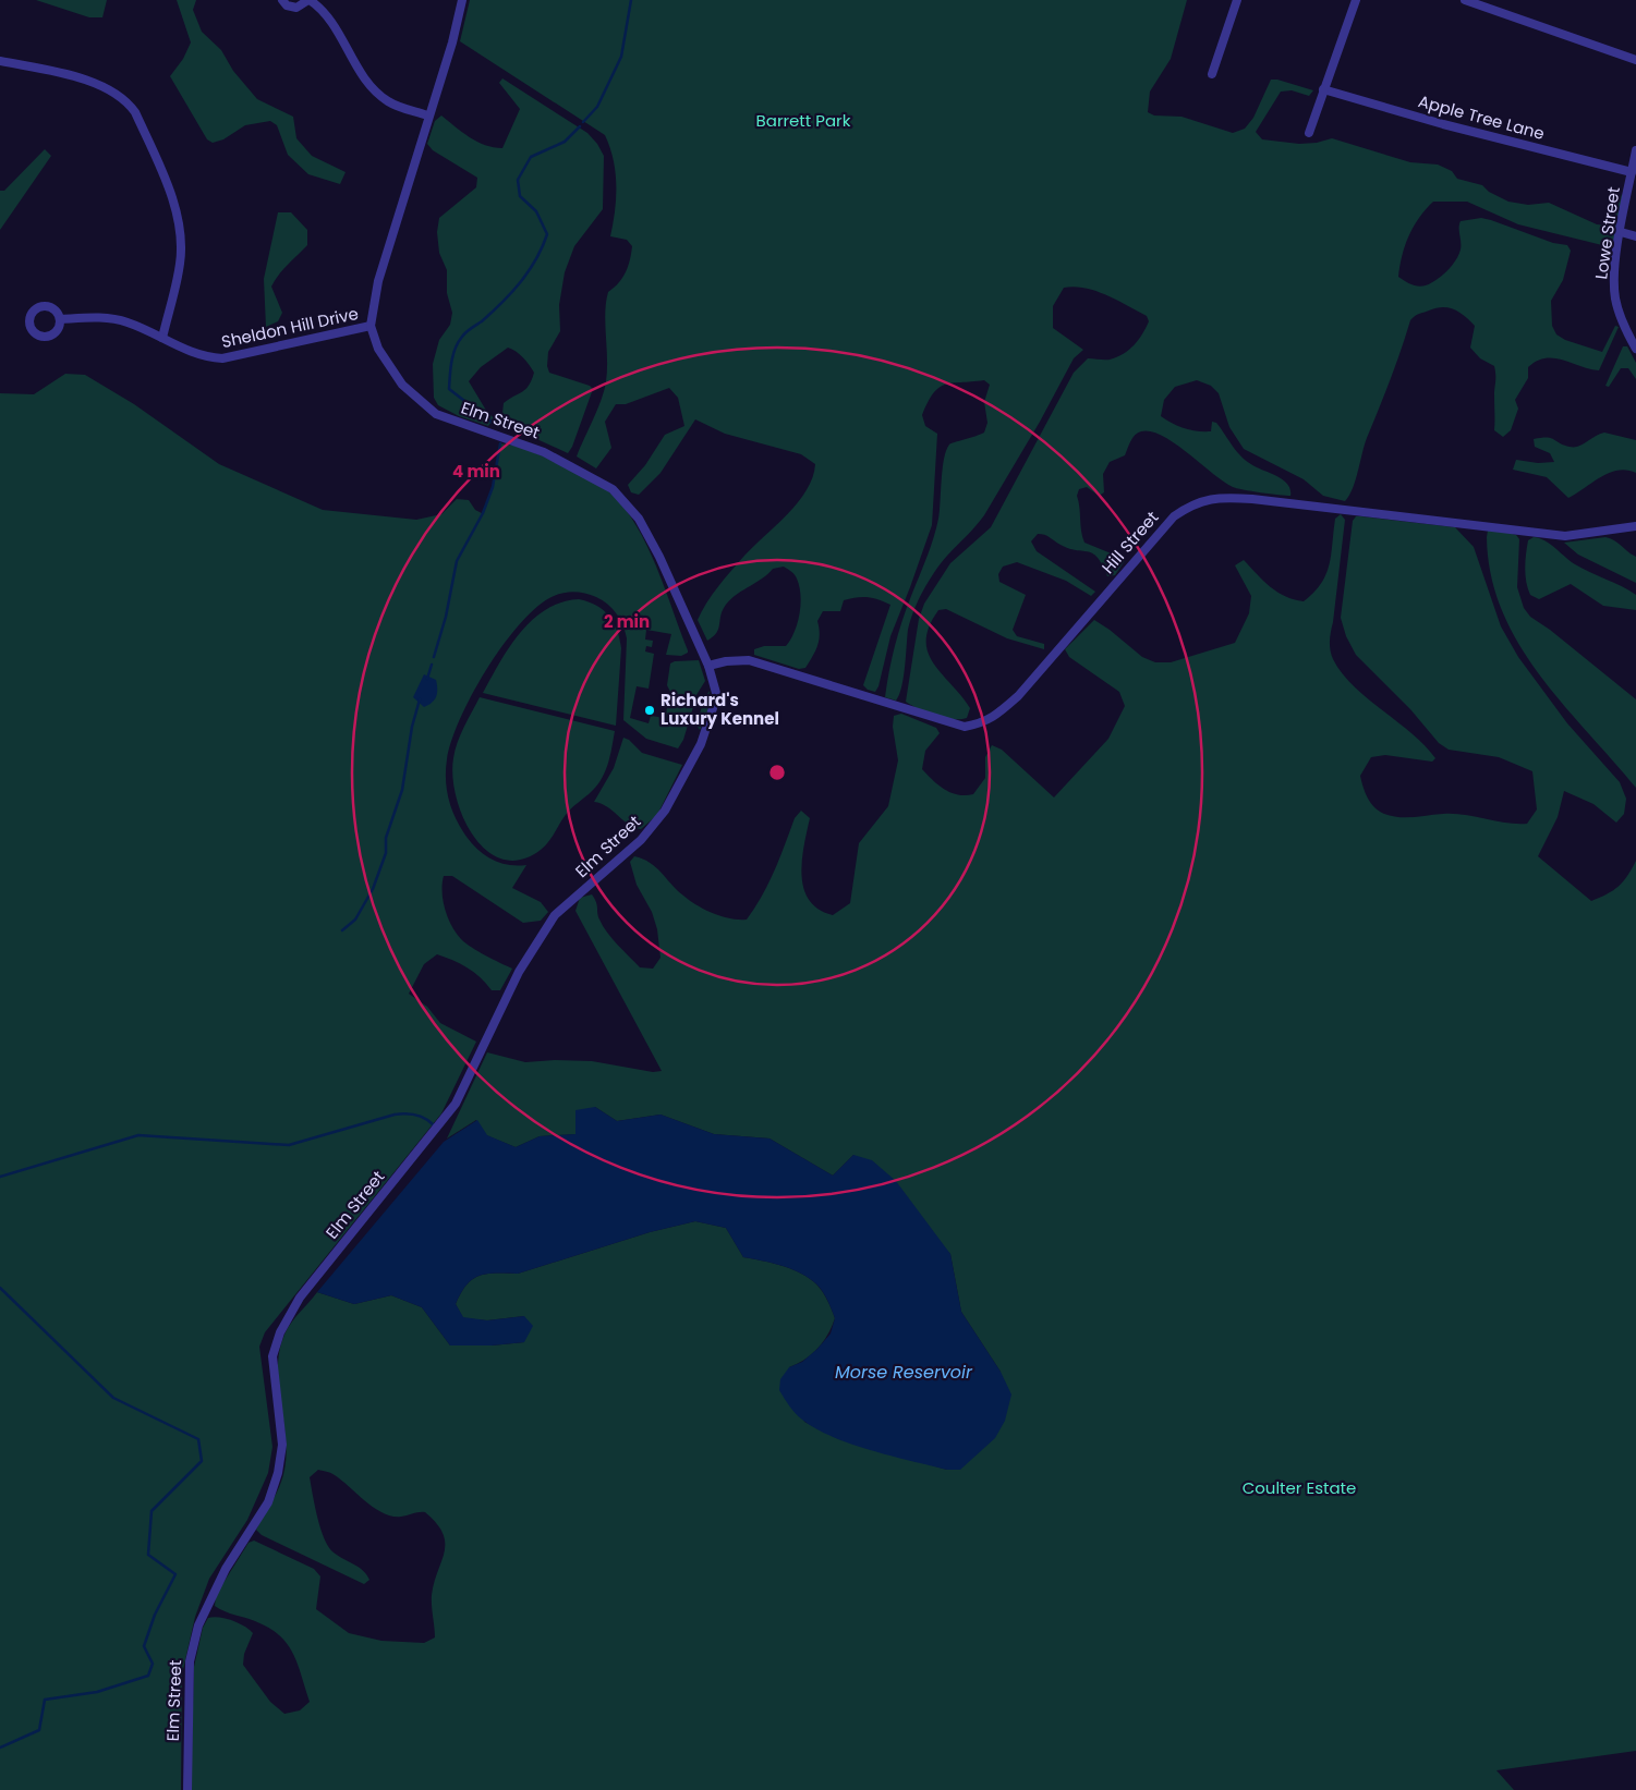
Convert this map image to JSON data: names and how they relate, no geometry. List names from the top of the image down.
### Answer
{
  "streets": {
    "street": [
      "Apple Tree Lane",
      "Lowe Street",
      "Sheldon Hill Drive",
      "Elm Street",
      "Hill Street"
    ]
  },
  "crossings": [
    ["Apple Tree Lane", "Lowe Street"],
    ["Sheldon Hill Drive", "Elm Street"],
    ["Elm Street", "Hill Street"]
  ],
  "water": ["Morse Reservoir"],
  "parks": ["Barrett Park", "Coulter Estate"],
  "places": ["Richard's Luxury Kennel"],
  "rings": ["4 min", "2 min"]
}
